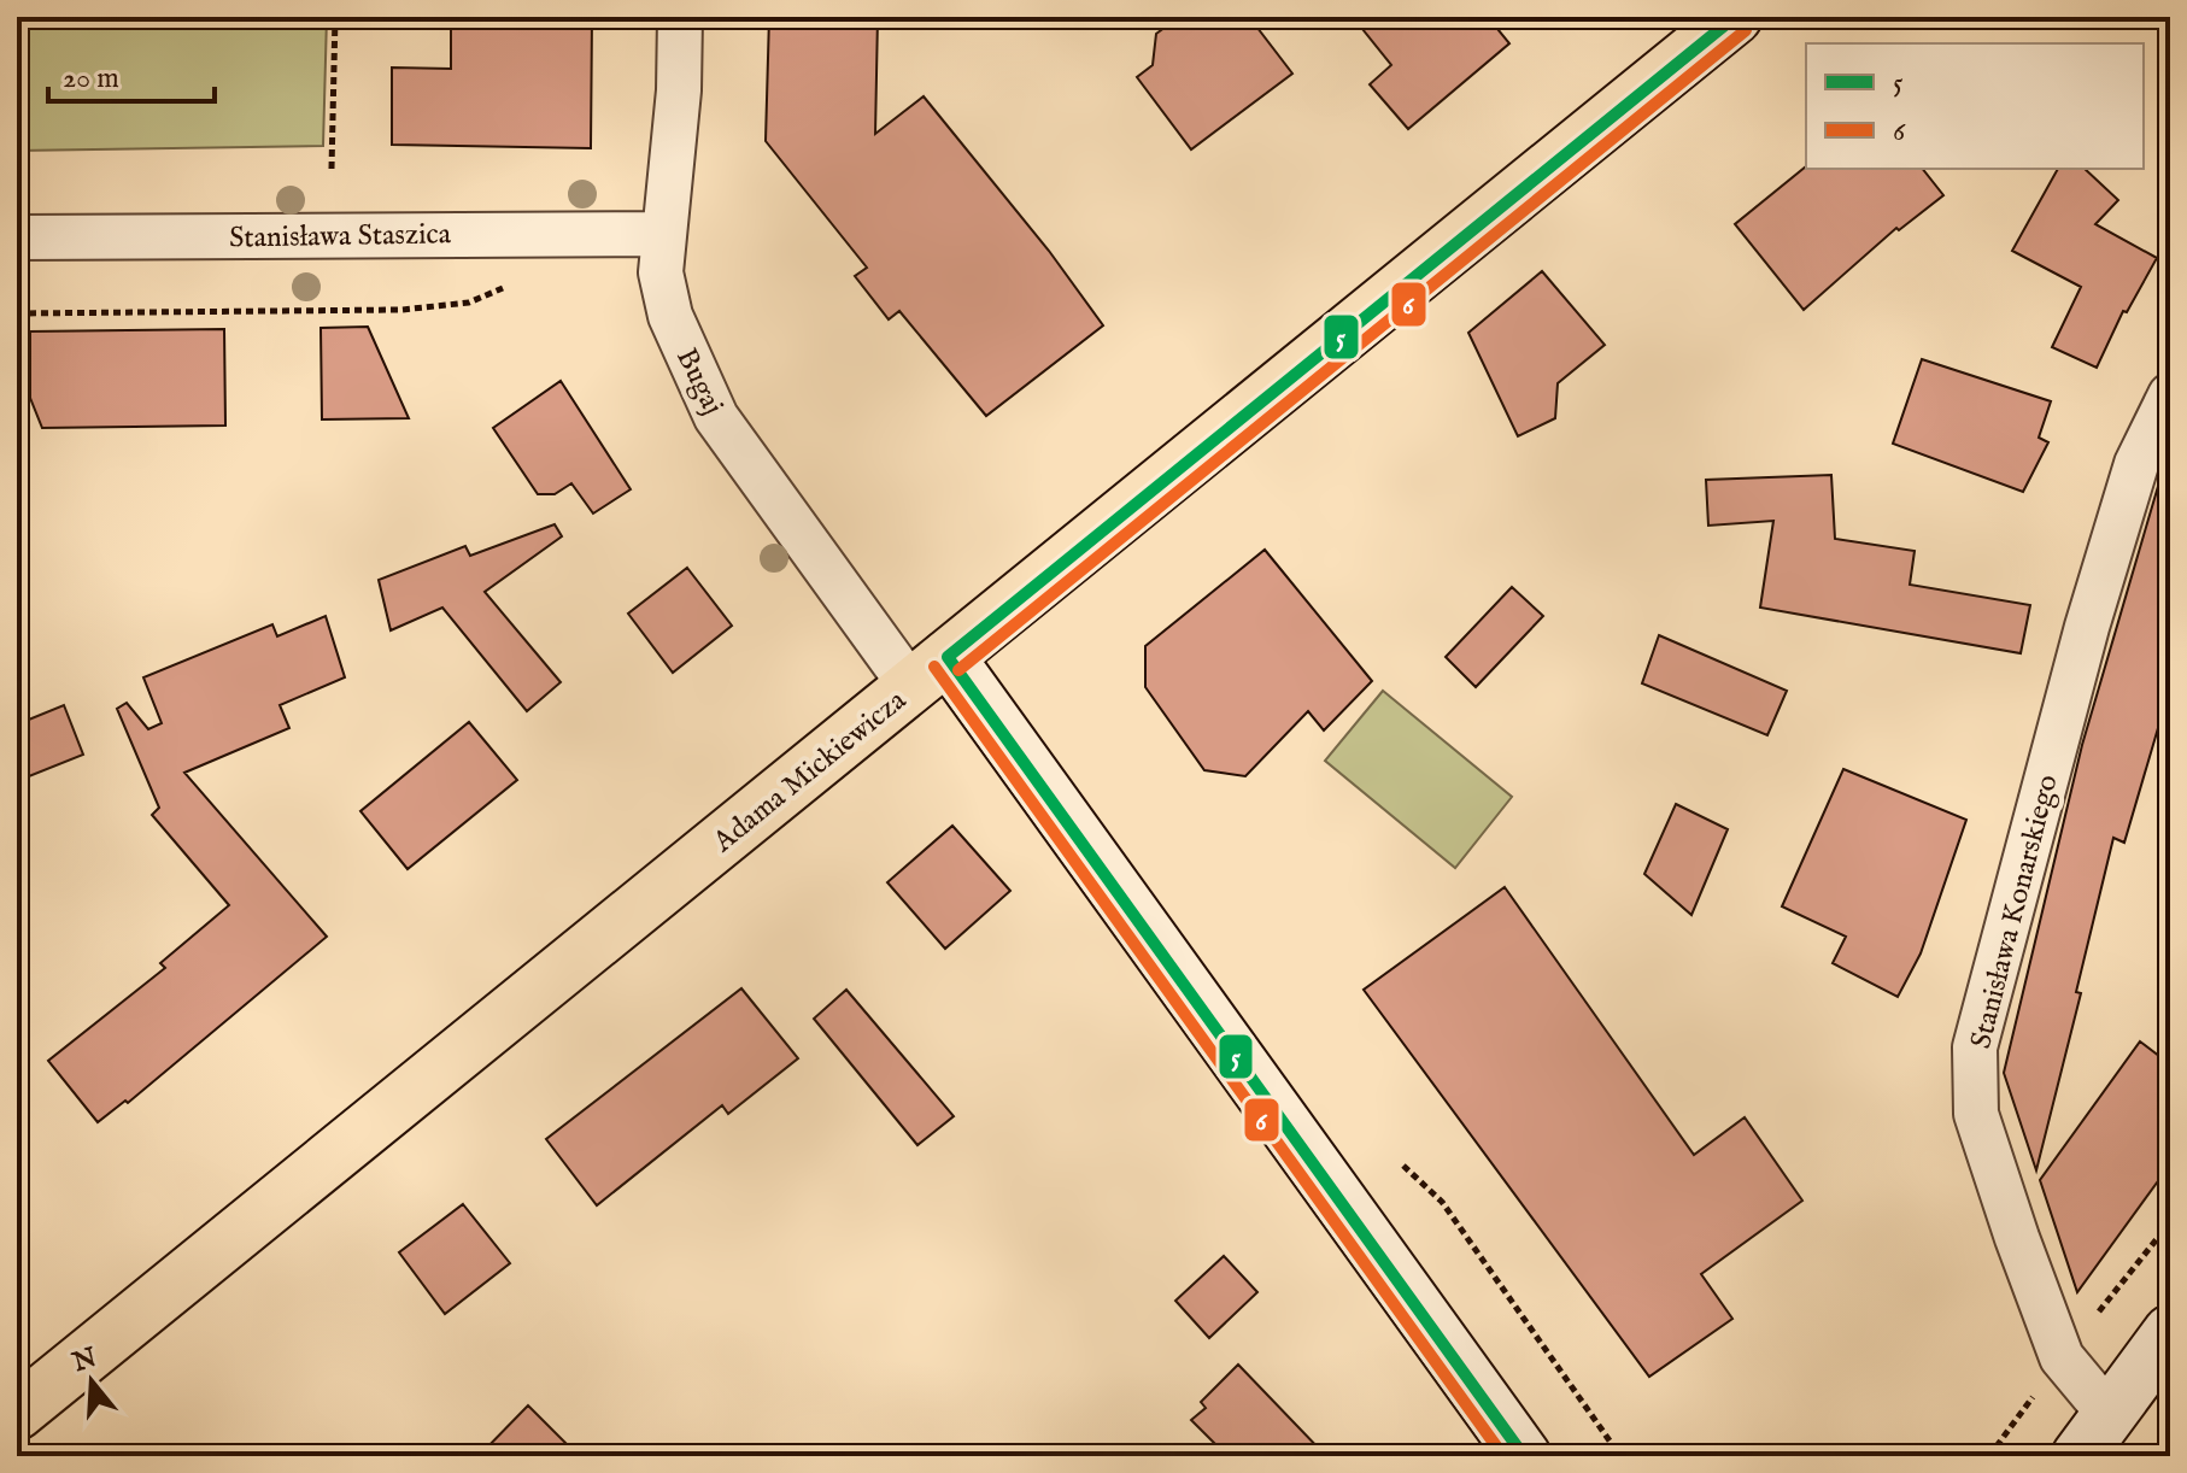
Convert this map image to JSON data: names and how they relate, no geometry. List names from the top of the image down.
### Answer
{
  "streets": {
    "main road": ["Adama Mickiewicza"],
    "street": ["Stanisława Staszica", "Bugaj", "Stanisława Konarskiego"]
  },
  "crossings": [
    ["Stanisława Staszica", "Bugaj"],
    ["Bugaj", "Adama Mickiewicza"]
  ],
  "lines": ["transit line 5", "transit line 6"],
  "legend": ["5", "6"],
  "scale_bar": "20 m",
  "north": "top"
}
